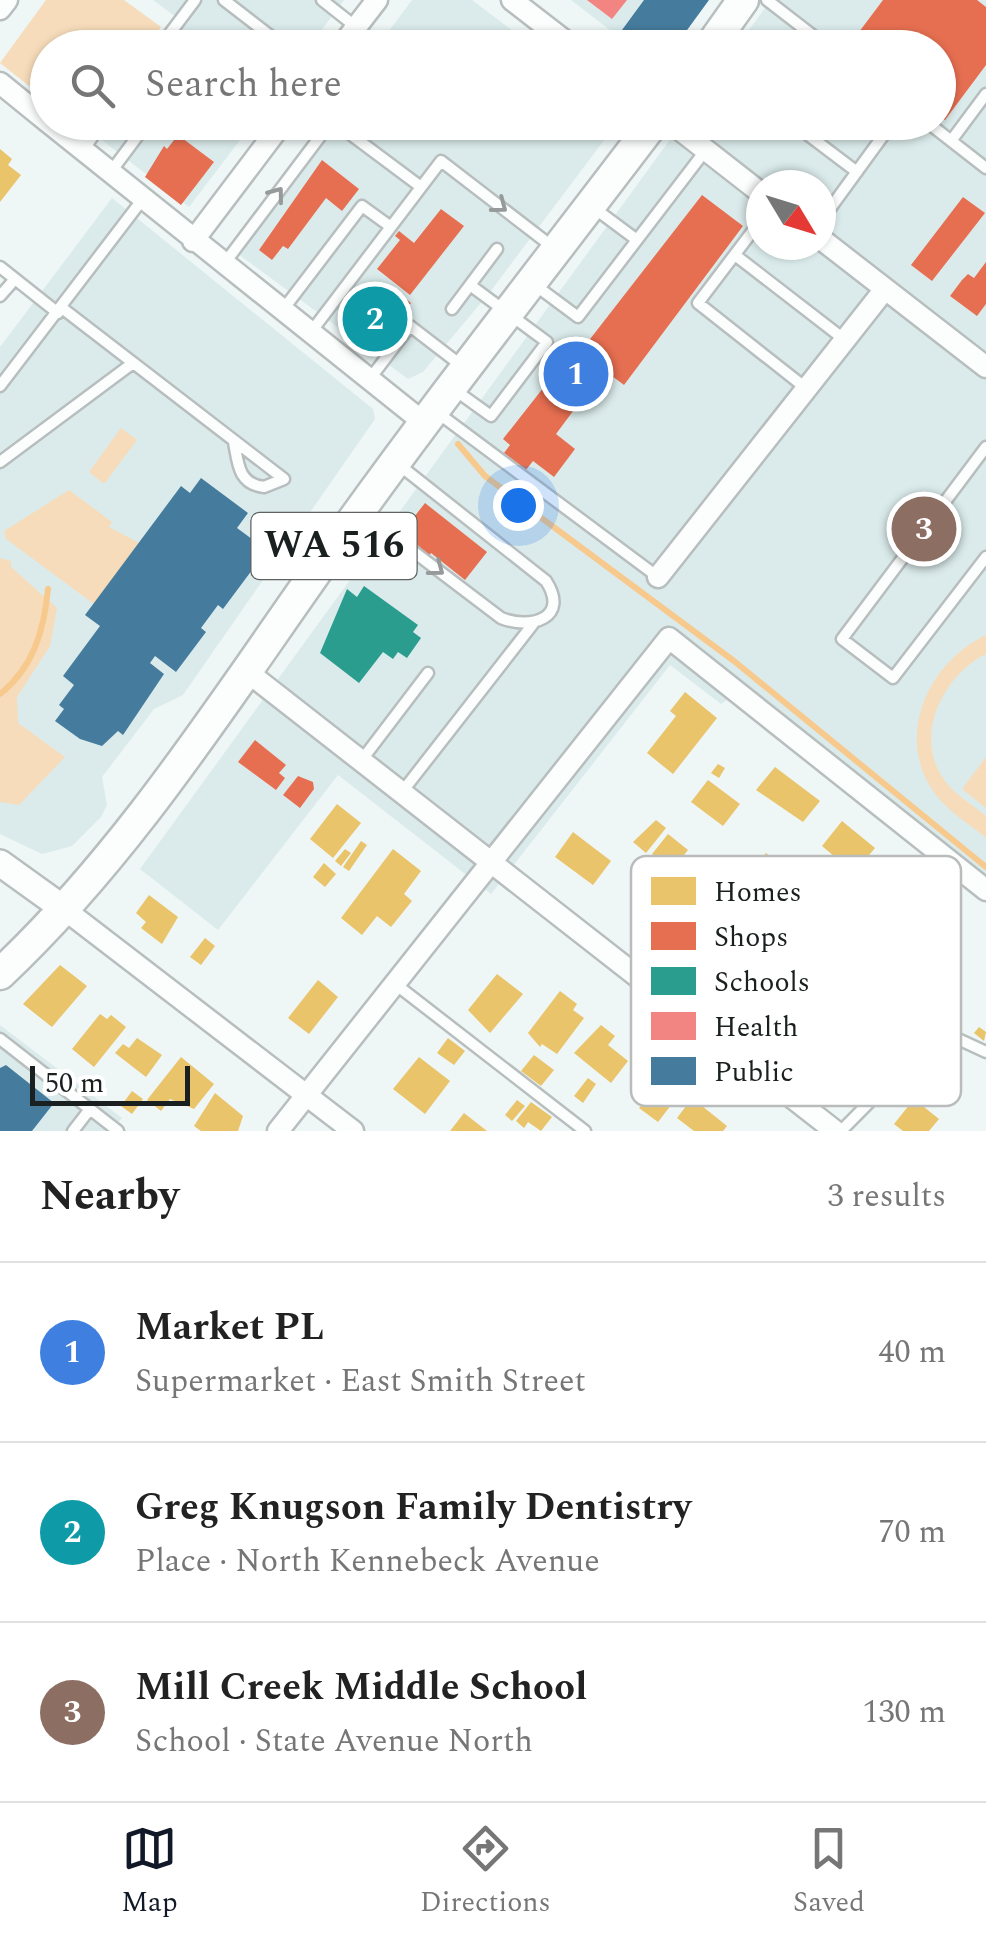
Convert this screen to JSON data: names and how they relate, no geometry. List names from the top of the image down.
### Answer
{
  "streets": {
    "main road": ["WA 516"]
  },
  "legend": [
    "Homes",
    "Shops",
    "Schools",
    "Health",
    "Public"
  ],
  "scale_bar": "50 m",
  "north": "bottom right",
  "page": {
    "search": "Search here",
    "pins": ["2", "1", "3"],
    "scale": "50 m",
    "heading": ["Nearby", "3 results"],
    "list": [
      {
        "mark": "1",
        "name": "Market PL",
        "note": "Supermarket · East Smith Street",
        "value": "40 m"
      },
      {
        "mark": "2",
        "name": "Greg Knugson Family Dentistry",
        "note": "Place · North Kennebeck Avenue",
        "value": "70 m"
      },
      {
        "mark": "3",
        "name": "Mill Creek Middle School",
        "note": "School · State Avenue North",
        "value": "130 m"
      }
    ],
    "nav": ["Map", "Directions", "Saved"]
  }
}
